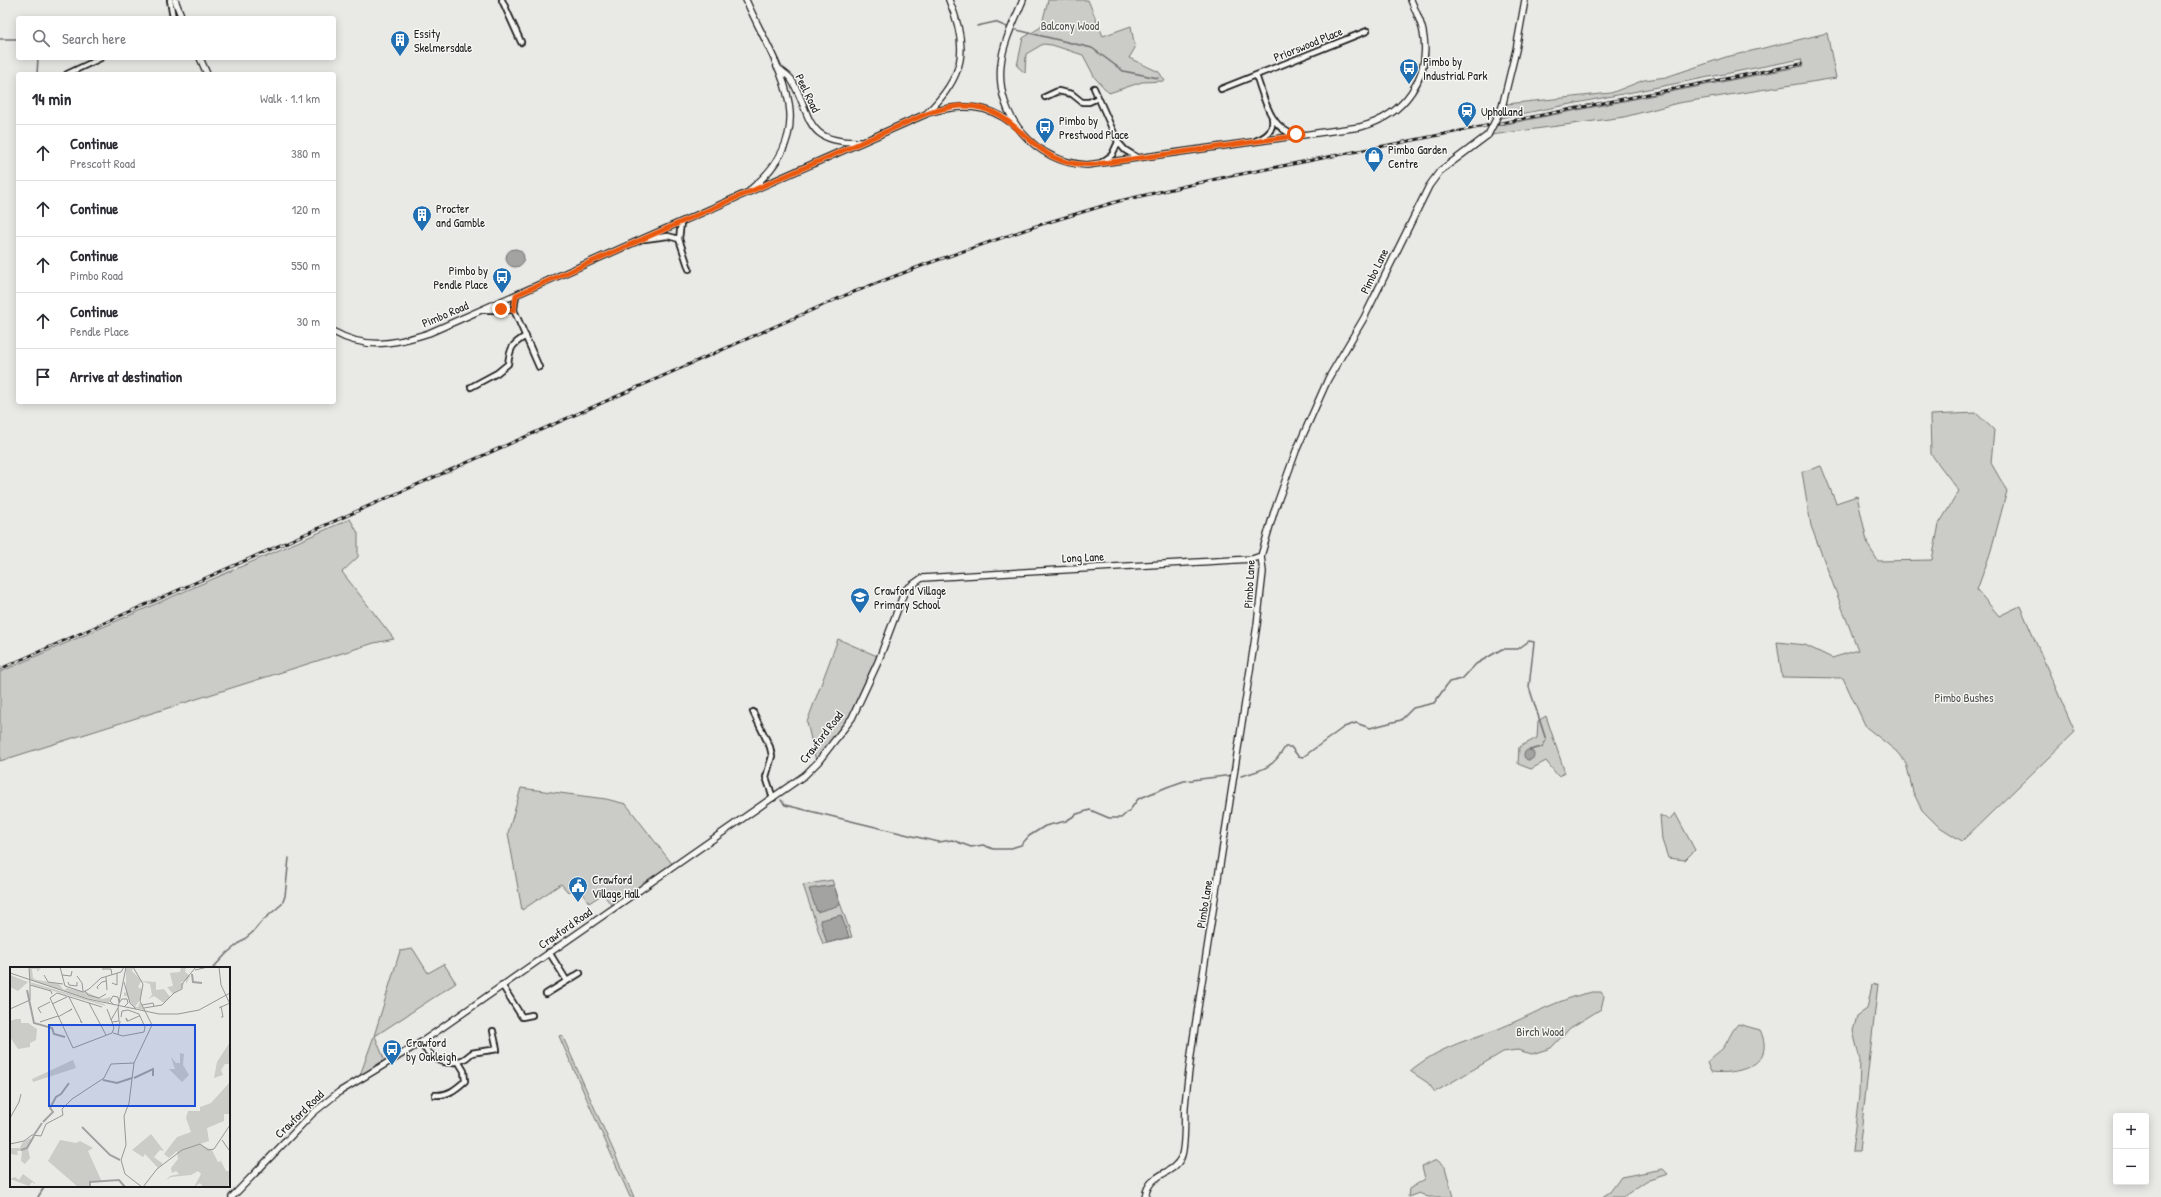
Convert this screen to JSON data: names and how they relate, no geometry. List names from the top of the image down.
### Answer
{
  "streets": {
    "street": [
      "Priorswood Place",
      "Peel Road",
      "Pimbo Lane",
      "Pimbo Road",
      "Long Lane",
      "Crawford Road"
    ]
  },
  "crossings": [
    ["Peel Road", "Pimbo Road"],
    ["Pimbo Lane", "Long Lane"],
    ["Long Lane", "Crawford Road"]
  ],
  "parks": ["Balcony Wood", "Pimbo Bushes", "Birch Wood"],
  "places": {
    "building": ["Essity Skelmersdale", "Procter and Gamble"],
    "bus stop": [
      "Pimbo by Industrial Park",
      "Pimbo by Prestwood Place",
      "Pimbo by Pendle Place",
      "Crawford by Oakleigh"
    ],
    "station": ["Upholland"],
    "shop": ["Pimbo Garden Centre"],
    "school or university": ["Crawford Village Primary School"],
    "public building": ["Crawford Village Hall"]
  },
  "page": {
    "search": "Search here",
    "heading": ["14 min", "Walk · 1.1 km"],
    "list": [
      ["Continue", "Prescott Road", "380 m"],
      ["Continue", "120 m"],
      ["Continue", "Pimbo Road", "550 m"],
      ["Continue", "Pendle Place", "30 m"],
      "Arrive at destination"
    ],
    "map_buttons": ["+", "−"]
  }
}
